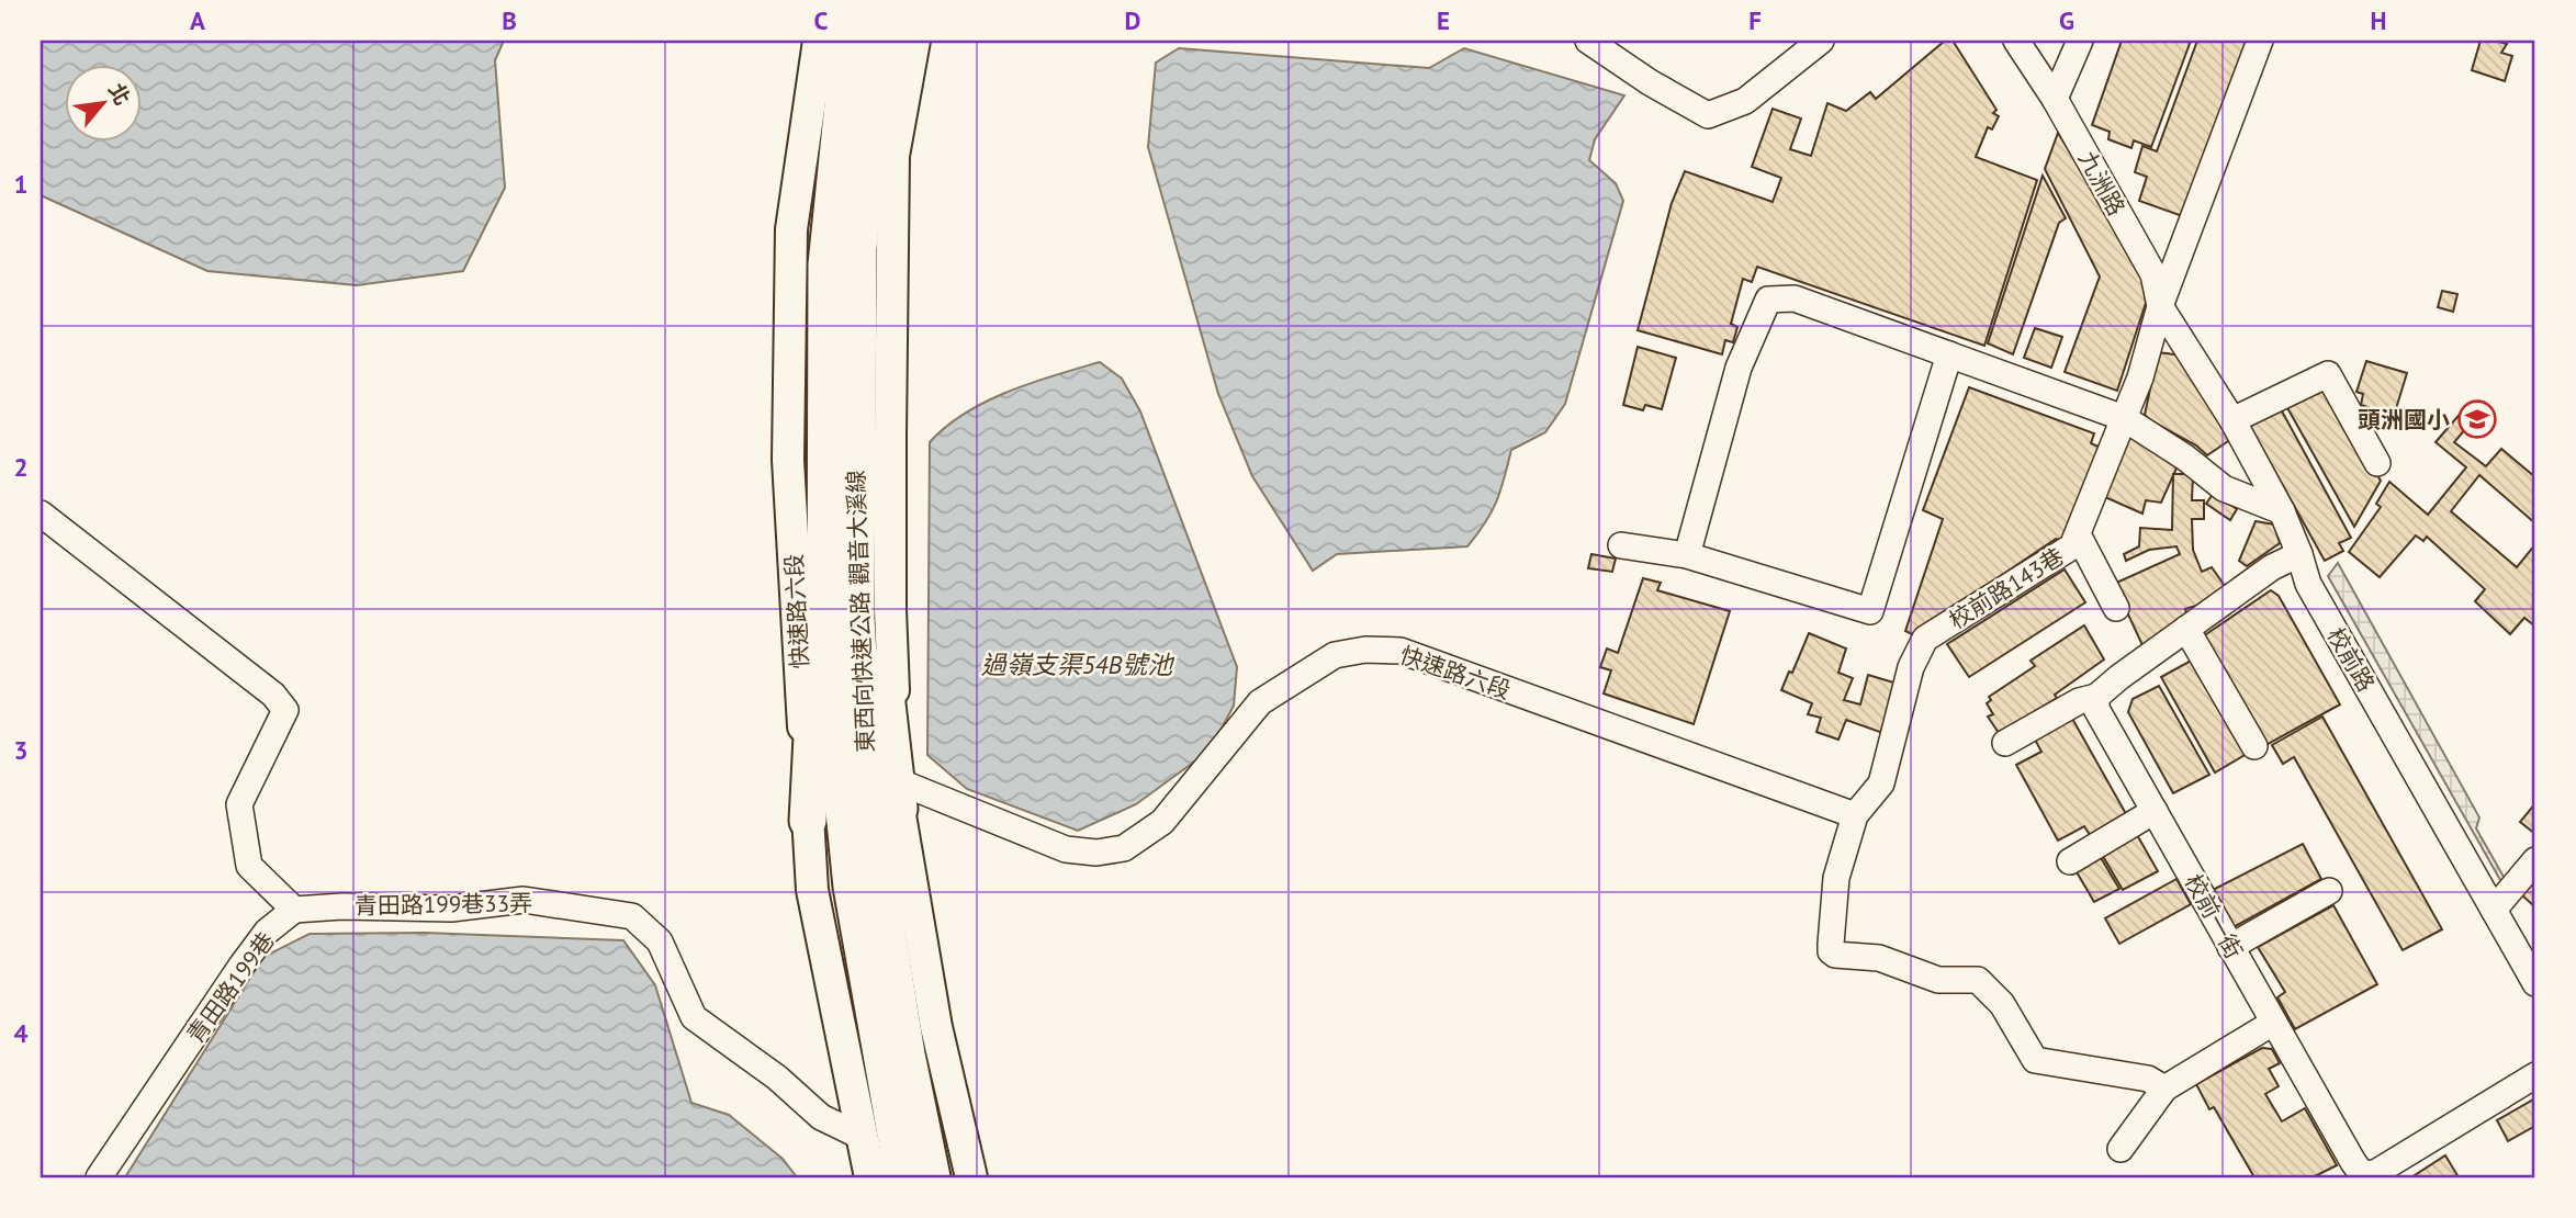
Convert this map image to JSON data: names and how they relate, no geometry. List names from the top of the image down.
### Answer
{
  "streets": {
    "highway": ["東西向快速公路 觀音大溪線"],
    "main road": ["快速路六段"],
    "street": [
      "九洲路",
      "校前路143巷",
      "校前路",
      "青田路199巷33弄",
      "校前一街",
      "青田路199巷"
    ]
  },
  "crossings": [
    ["九洲路", "校前路143巷"],
    ["九洲路", "校前路"],
    ["校前路143巷", "快速路六段"],
    ["快速路六段", "青田路199巷33弄"],
    ["青田路199巷33弄", "青田路199巷"]
  ],
  "water": ["過嶺支渠54B號池"],
  "places": {
    "school or university": ["頭洲國小"]
  },
  "north": "top right",
  "grid": {
    "columns": [
      "A",
      "B",
      "C",
      "D",
      "E",
      "F",
      "G",
      "H"
    ],
    "rows": [
      "1",
      "2",
      "3",
      "4"
    ]
  }
}
